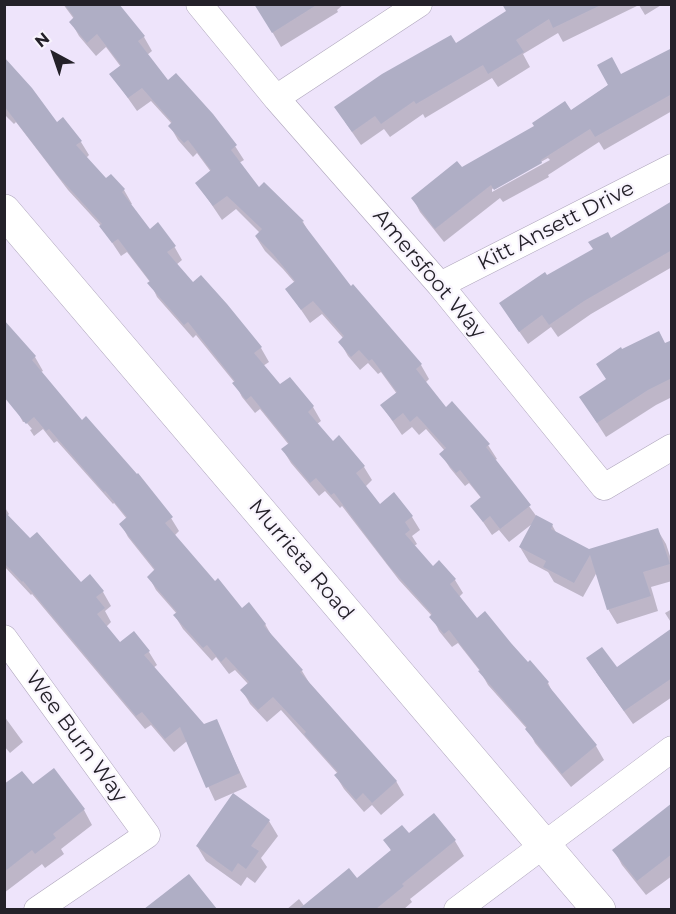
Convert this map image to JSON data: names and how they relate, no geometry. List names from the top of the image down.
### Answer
{
  "streets": {
    "main road": ["Murrieta Road"],
    "street": ["Kitt Ansett Drive", "Amersfoot Way", "Wee Burn Way"]
  },
  "crossings": [
    ["Kitt Ansett Drive", "Amersfoot Way"]
  ],
  "north": "top left"
}
